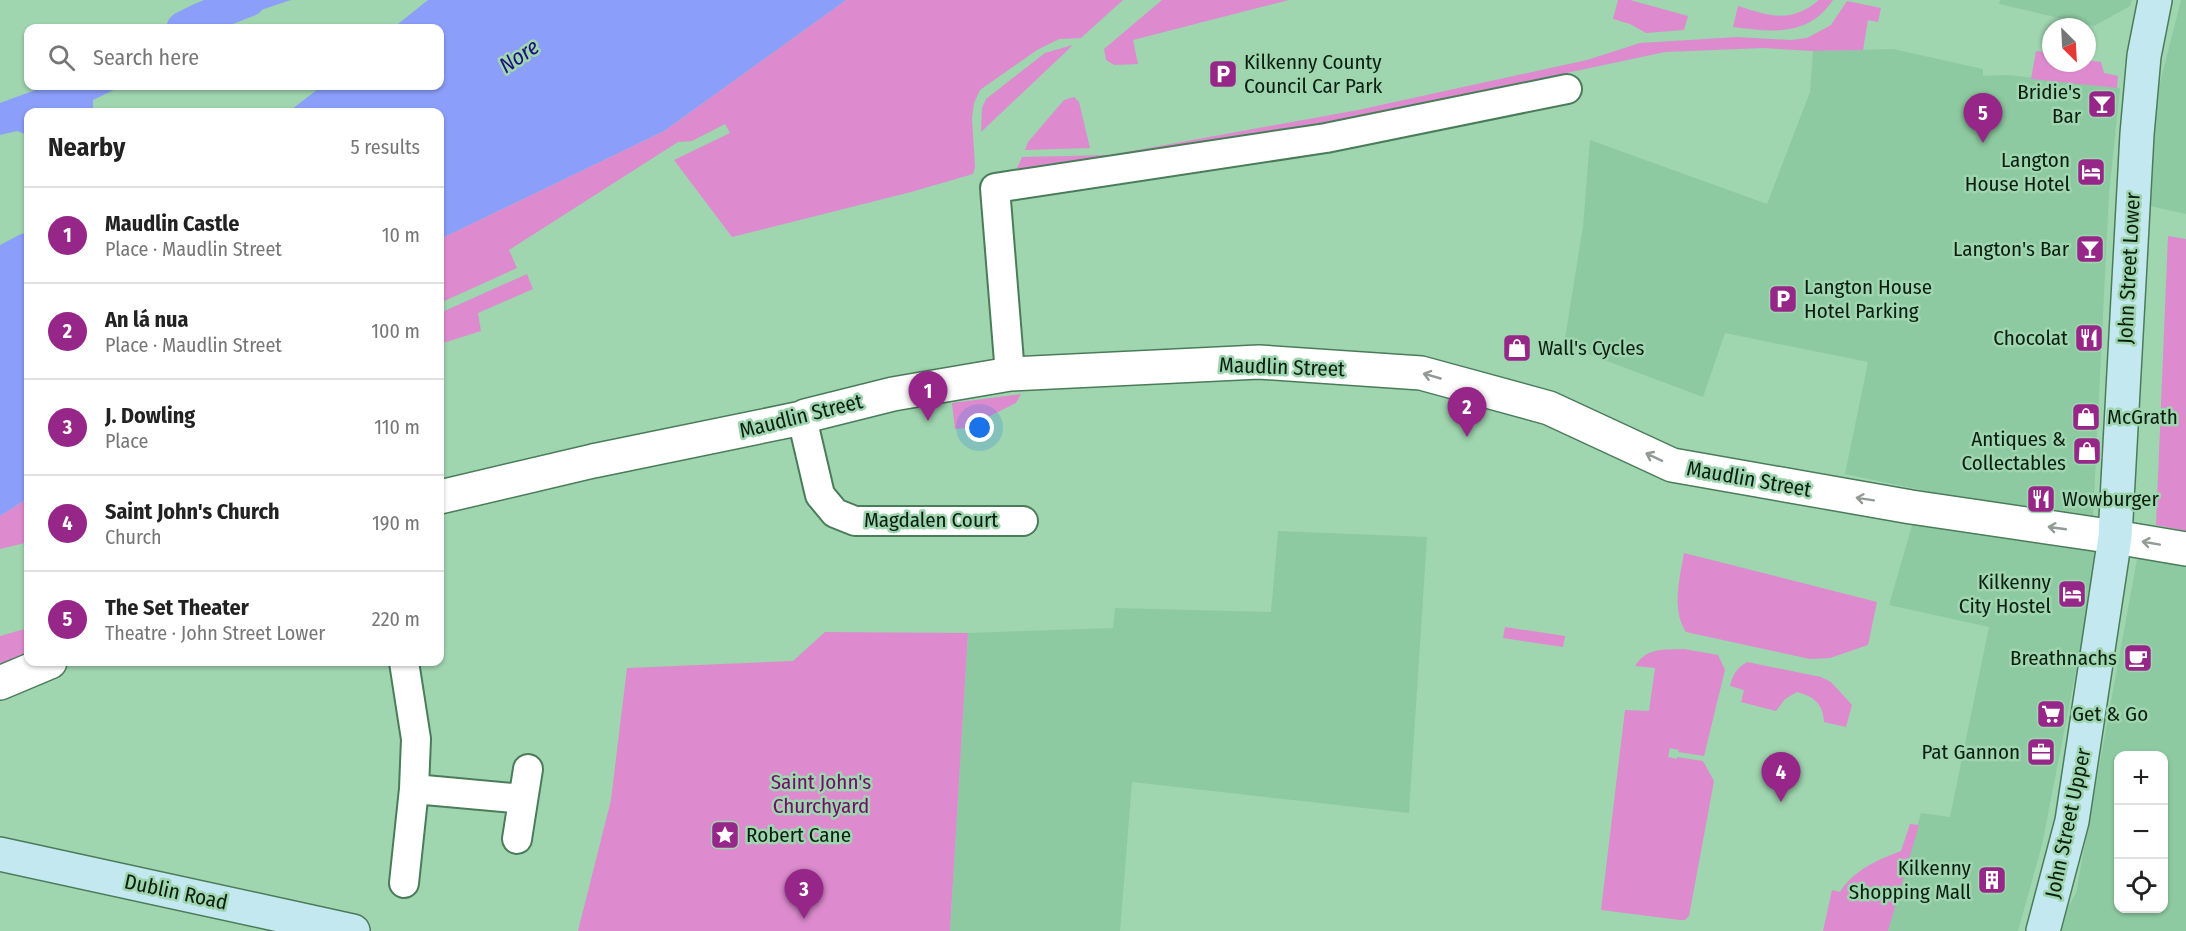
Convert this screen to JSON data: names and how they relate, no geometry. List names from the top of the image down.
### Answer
{
  "streets": {
    "main road": ["John Street Lower", "John Street Upper", "Dublin Road"],
    "street": ["Maudlin Street", "Magdalen Court"]
  },
  "crossings": [
    ["John Street Lower", "Maudlin Street"],
    ["John Street Lower", "John Street Upper"],
    ["Maudlin Street", "Magdalen Court"],
    ["Maudlin Street", "John Street Upper"]
  ],
  "one_way": ["Maudlin Street"],
  "water": ["Nore"],
  "parks": ["Saint John's Churchyard"],
  "places": {
    "parking": ["Kilkenny County Council Car Park", "Langton House Hotel Parking"],
    "bar": ["Bridie's Bar", "Langton's Bar"],
    "hotel": ["Langton House Hotel", "Kilkenny City Hostel"],
    "restaurant": ["Chocolat", "Wowburger"],
    "shop": ["Wall's Cycles", "McGrath", "Antiques & Collectables"],
    "cafe": ["Breathnachs"],
    "supermarket": ["Get & Go"],
    "office": ["Pat Gannon"],
    "place": ["Robert Cane"],
    "building": ["Kilkenny Shopping Mall"]
  },
  "north": "bottom right",
  "page": {
    "search": "Search here",
    "pins": [
      "5",
      "1",
      "2",
      "4",
      "3"
    ],
    "heading": ["Nearby", "5 results"],
    "list": [
      {
        "mark": "1",
        "name": "Maudlin Castle",
        "note": "Place · Maudlin Street",
        "value": "10 m"
      },
      {
        "mark": "2",
        "name": "An lá nua",
        "note": "Place · Maudlin Street",
        "value": "100 m"
      },
      {
        "mark": "3",
        "name": "J. Dowling",
        "note": "Place",
        "value": "110 m"
      },
      {
        "mark": "4",
        "name": "Saint John's Church",
        "note": "Church",
        "value": "190 m"
      },
      {
        "mark": "5",
        "name": "The Set Theater",
        "note": "Theatre · John Street Lower",
        "value": "220 m"
      }
    ],
    "map_buttons": ["+", "−"]
  }
}
